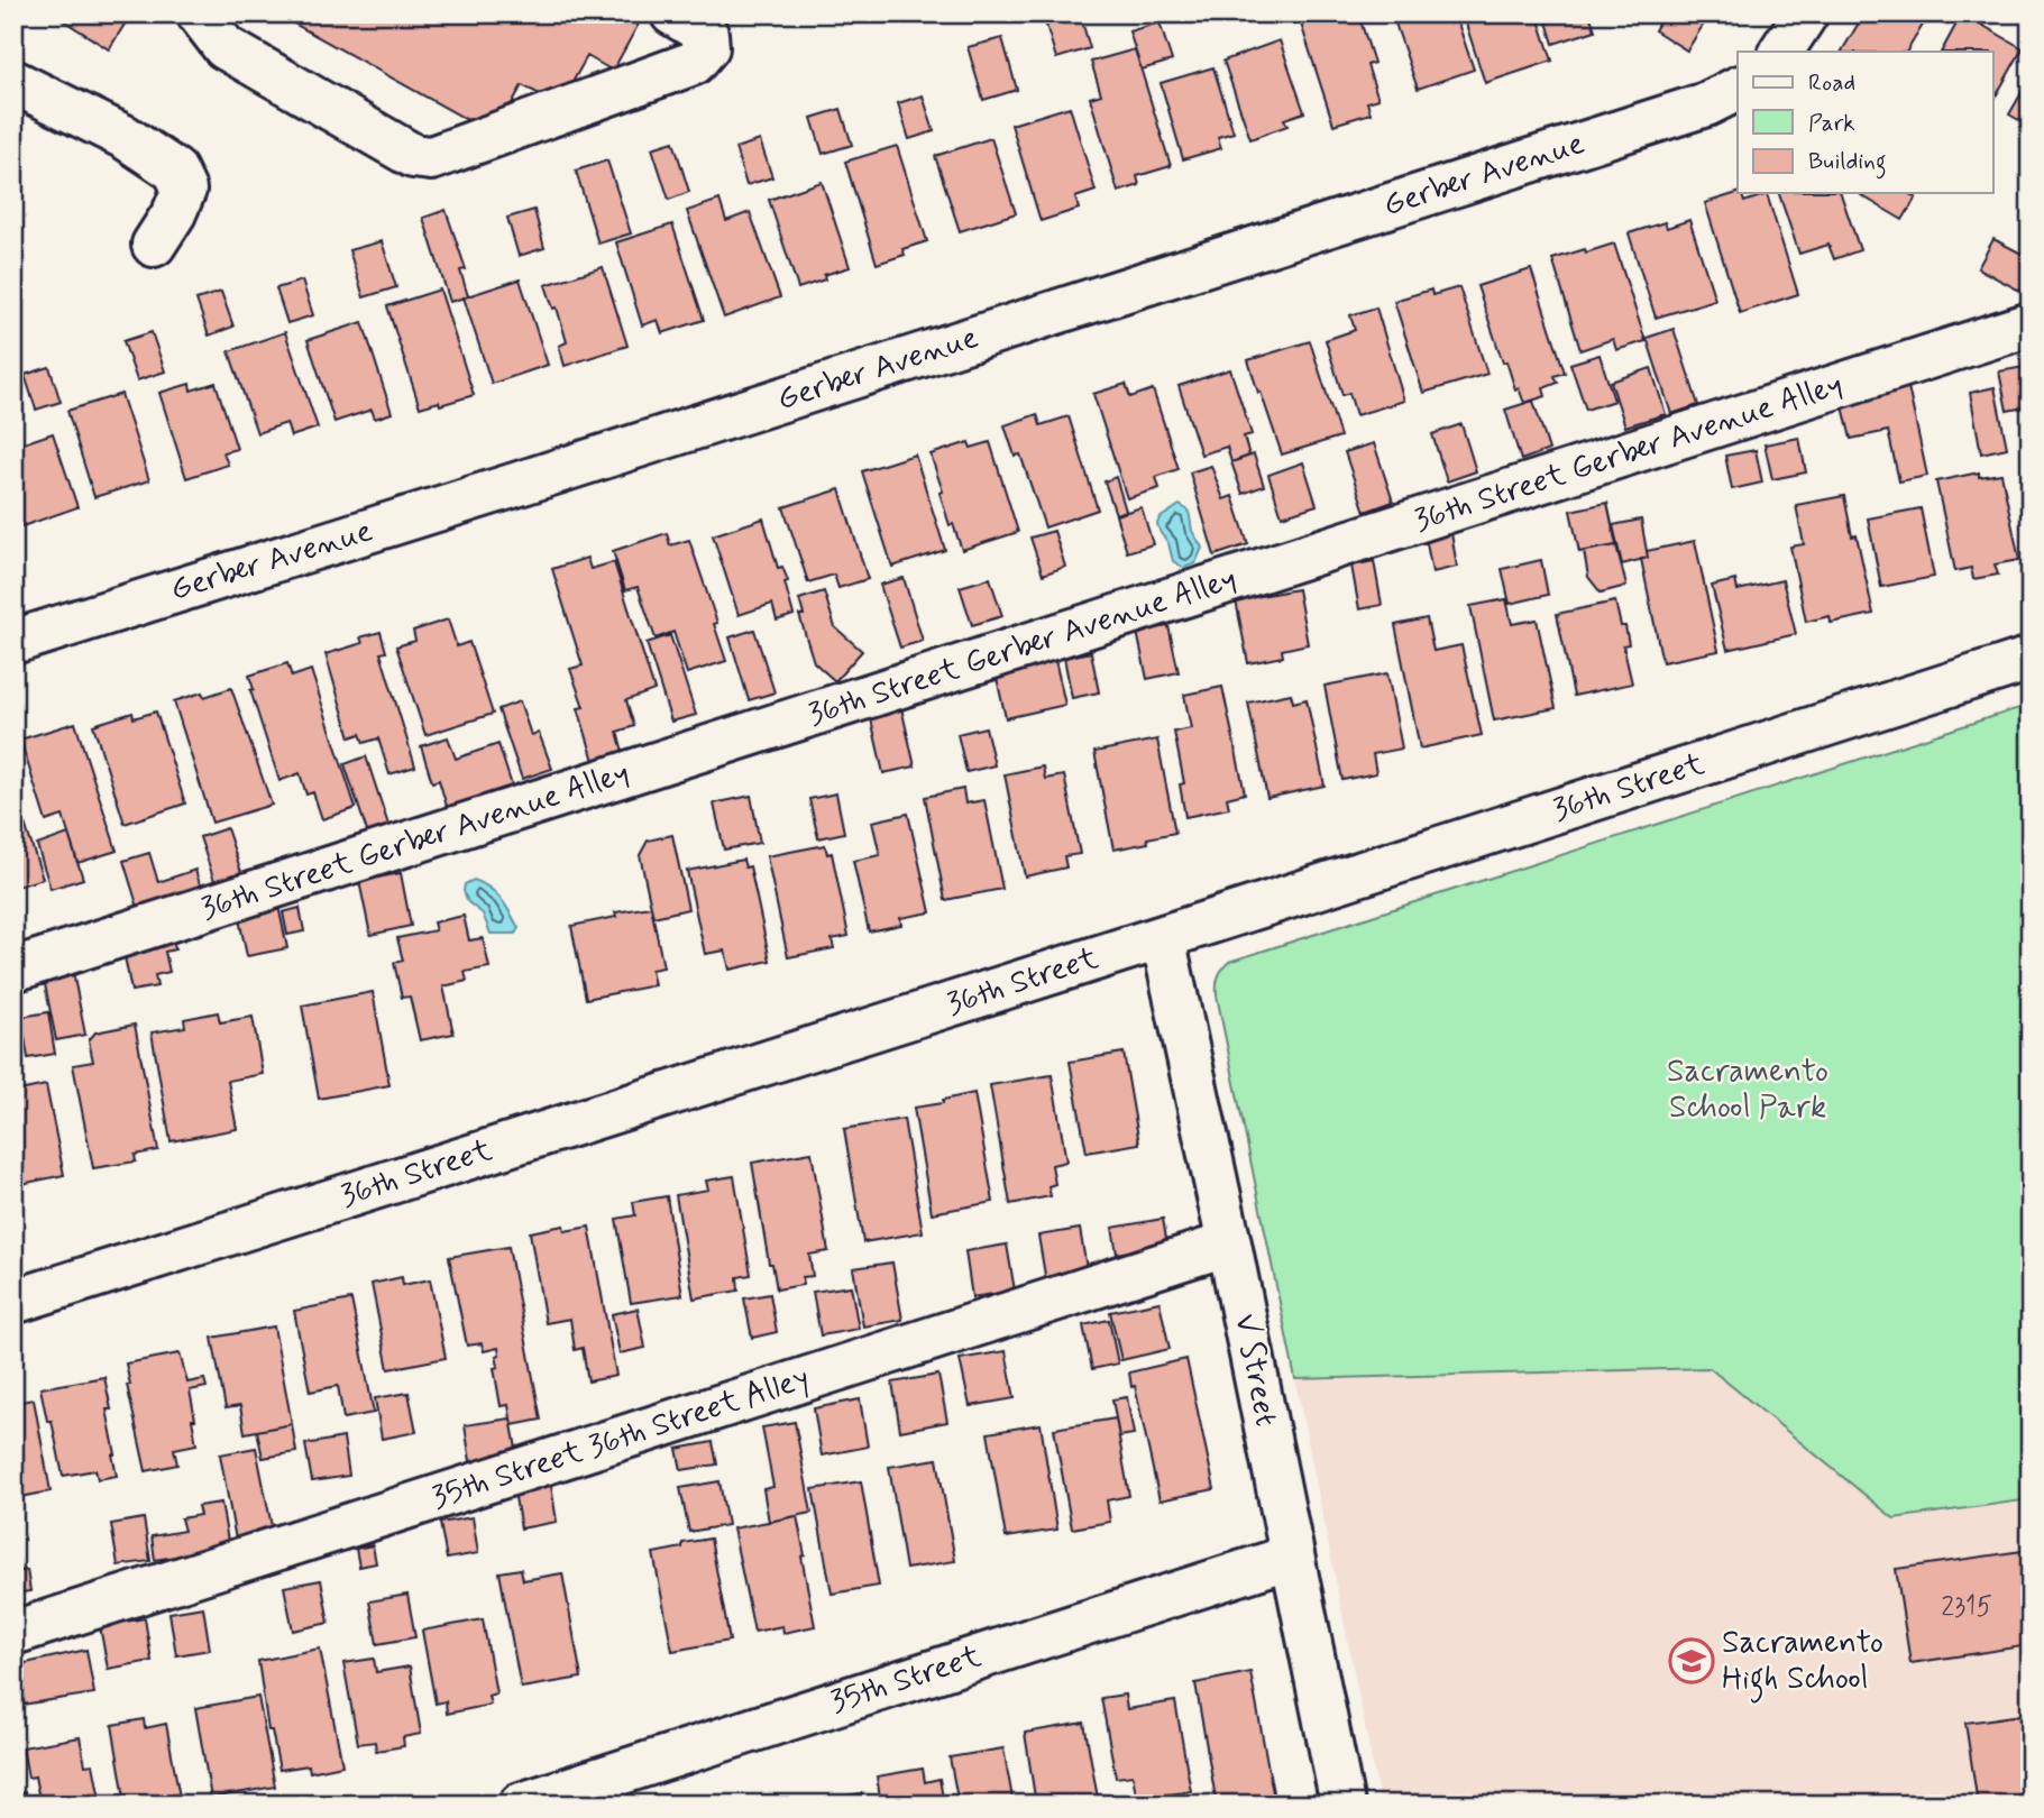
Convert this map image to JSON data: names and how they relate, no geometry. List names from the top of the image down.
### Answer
{
  "streets": {
    "street": [
      "Gerber Avenue",
      "36th Street Gerber Avenue Alley",
      "36th Street",
      "V Street",
      "35th Street 36th Street Alley",
      "35th Street"
    ]
  },
  "crossings": [
    ["36th Street", "V Street"],
    ["V Street", "35th Street 36th Street Alley"],
    ["V Street", "35th Street"]
  ],
  "parks": ["Sacramento School Park"],
  "places": {
    "school or university": ["Sacramento High School"]
  },
  "house_numbers": ["2315"],
  "legend": ["Road", "Park", "Building"]
}
